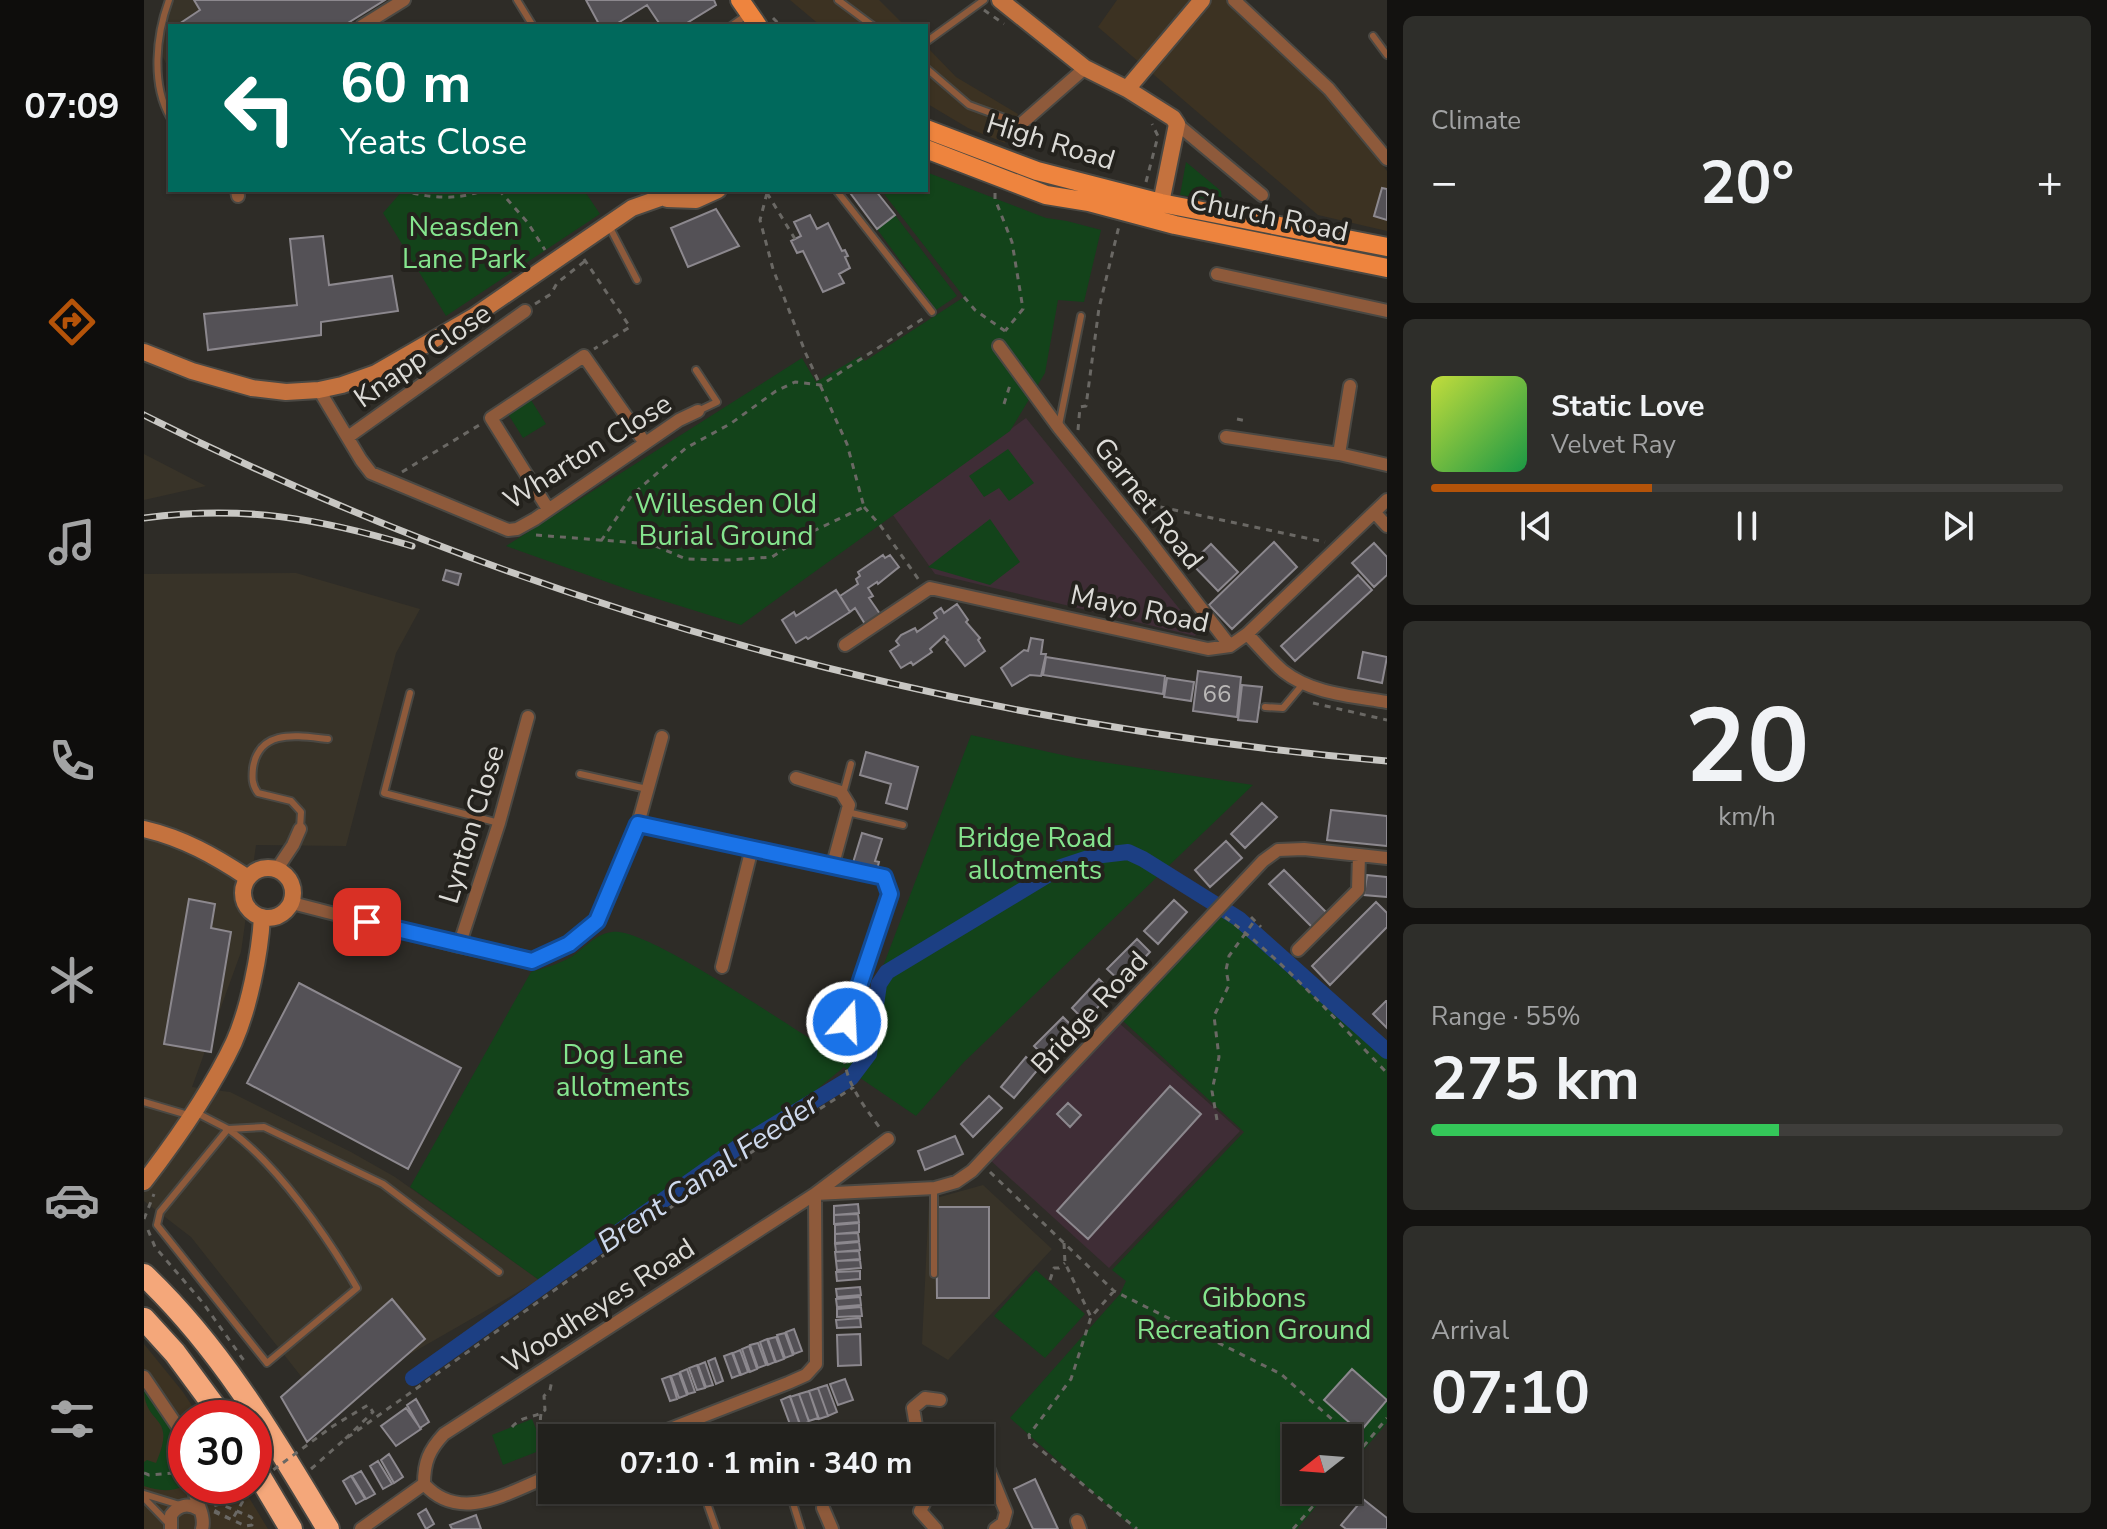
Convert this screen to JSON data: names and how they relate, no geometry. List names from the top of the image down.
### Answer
{
  "streets": {
    "main road": ["High Road", "Church Road"],
    "street": [
      "Knapp Close",
      "Wharton Close",
      "Garnet Road",
      "Mayo Road",
      "Lynton Close",
      "Bridge Road",
      "Woodheyes Road"
    ]
  },
  "crossings": [
    ["High Road", "Church Road"],
    ["Knapp Close", "Wharton Close"],
    ["Garnet Road", "Mayo Road"],
    ["Bridge Road", "Woodheyes Road"]
  ],
  "water": ["Brent Canal Feeder"],
  "parks": [
    "Neasden Lane Park",
    "Willesden Old Burial Ground",
    "Bridge Road allotments",
    "Dog Lane allotments",
    "Gibbons Recreation Ground"
  ],
  "house_numbers": ["66"],
  "north": "left",
  "page": {
    "tabs": "07:09",
    "tile": [
      "Climate",
      ["20", "km/h"],
      ["Range · 55%", "275 km"],
      ["Arrival", "07:10"]
    ],
    "turn": ["60 m", "Yeats Close"],
    "heat": ["−", "20°", "+"],
    "song": ["Static Love", "Velvet Ray"],
    "limit": "30",
    "trip": "07:10 · 1 min · 340 m"
  }
}
